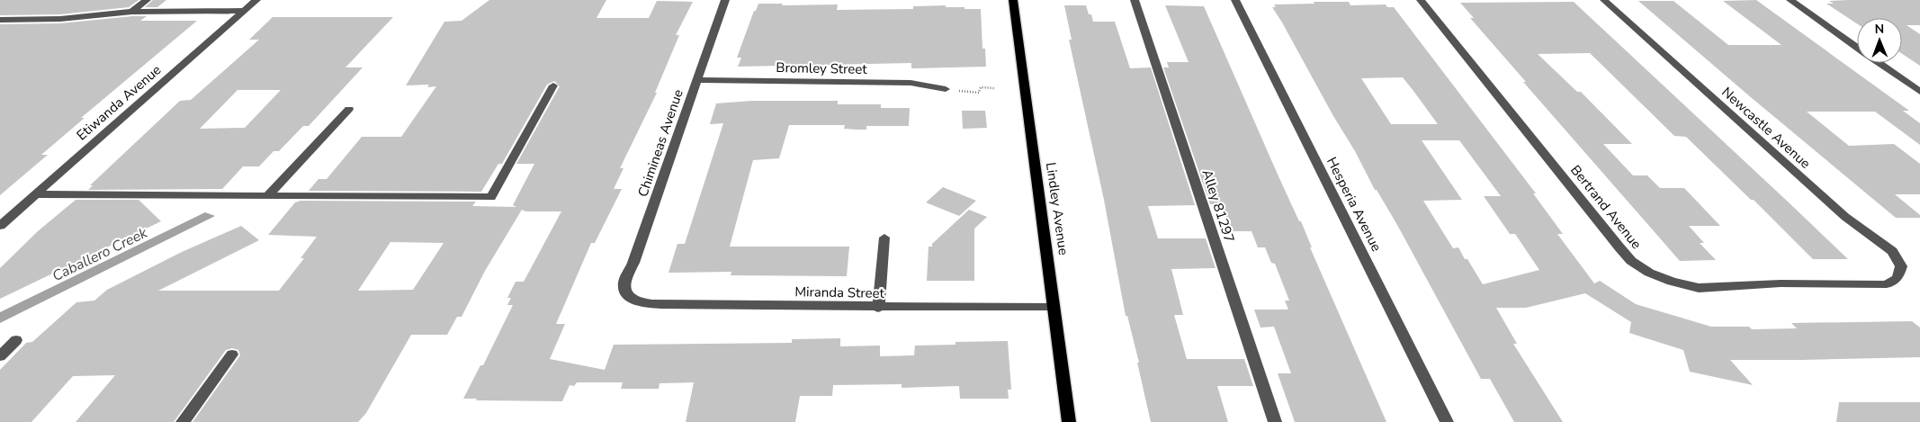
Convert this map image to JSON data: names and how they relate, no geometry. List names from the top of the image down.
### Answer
{
  "streets": {
    "main road": ["Lindley Avenue"],
    "street": [
      "Bromley Street",
      "Etiwanda Avenue",
      "Newcastle Avenue",
      "Chimineas Avenue",
      "Hesperia Avenue",
      "Alley 81297",
      "Bertrand Avenue",
      "Miranda Street"
    ]
  },
  "crossings": [
    ["Bromley Street", "Chimineas Avenue"],
    ["Newcastle Avenue", "Bertrand Avenue"],
    ["Chimineas Avenue", "Miranda Street"],
    ["Lindley Avenue", "Miranda Street"]
  ],
  "water": ["Caballero Creek"],
  "north": "top"
}
